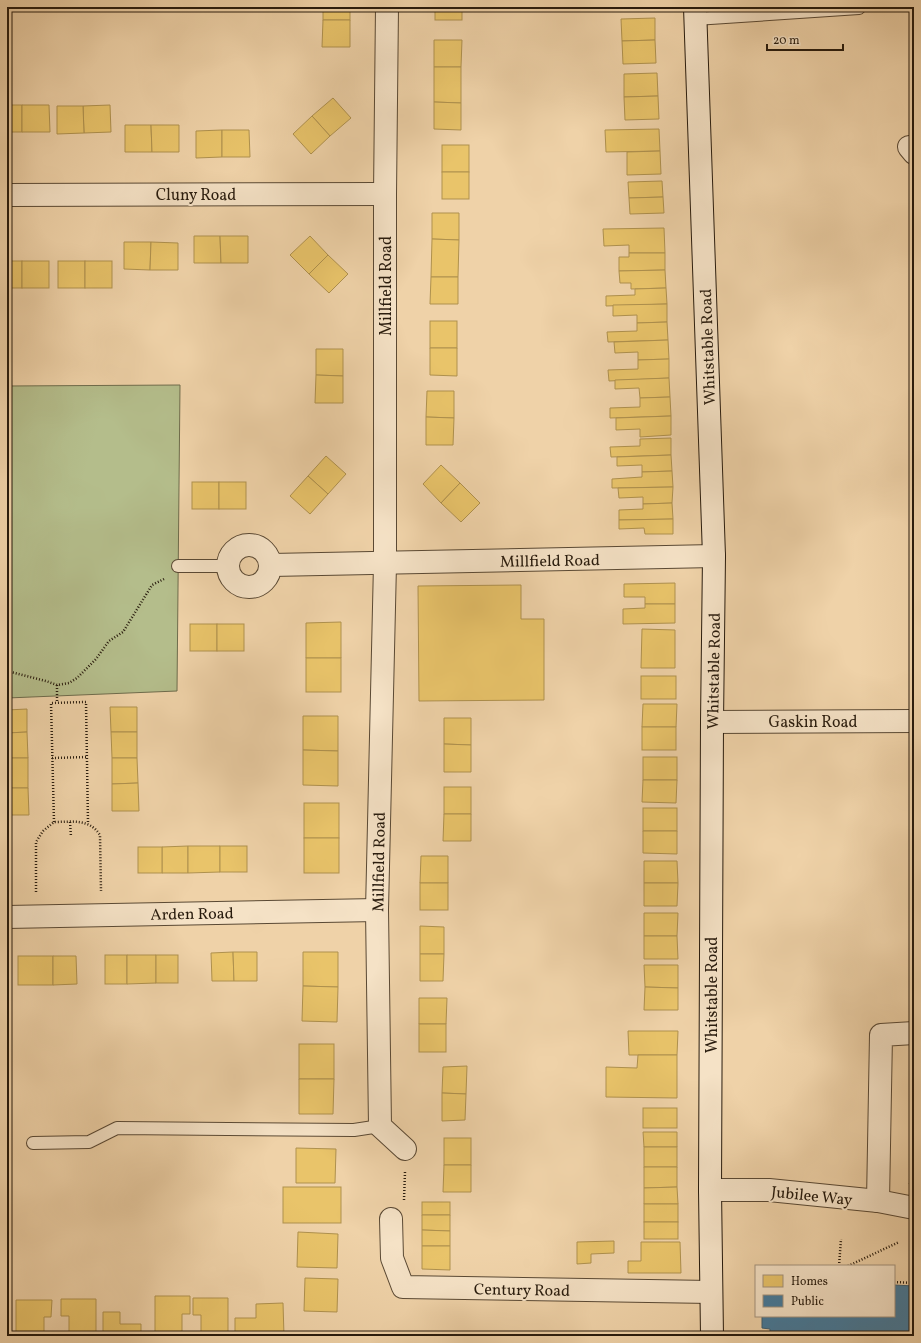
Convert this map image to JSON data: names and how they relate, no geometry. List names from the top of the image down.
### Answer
{
  "streets": {
    "street": [
      "Cluny Road",
      "Millfield Road",
      "Whitstable Road",
      "Gaskin Road",
      "Arden Road",
      "Jubilee Way",
      "Century Road"
    ]
  },
  "crossings": [
    ["Cluny Road", "Millfield Road"],
    ["Millfield Road", "Whitstable Road"],
    ["Millfield Road", "Arden Road"],
    ["Whitstable Road", "Gaskin Road"],
    ["Whitstable Road", "Jubilee Way"],
    ["Whitstable Road", "Century Road"]
  ],
  "legend": ["Homes", "Public"],
  "scale_bar": "20 m"
}
